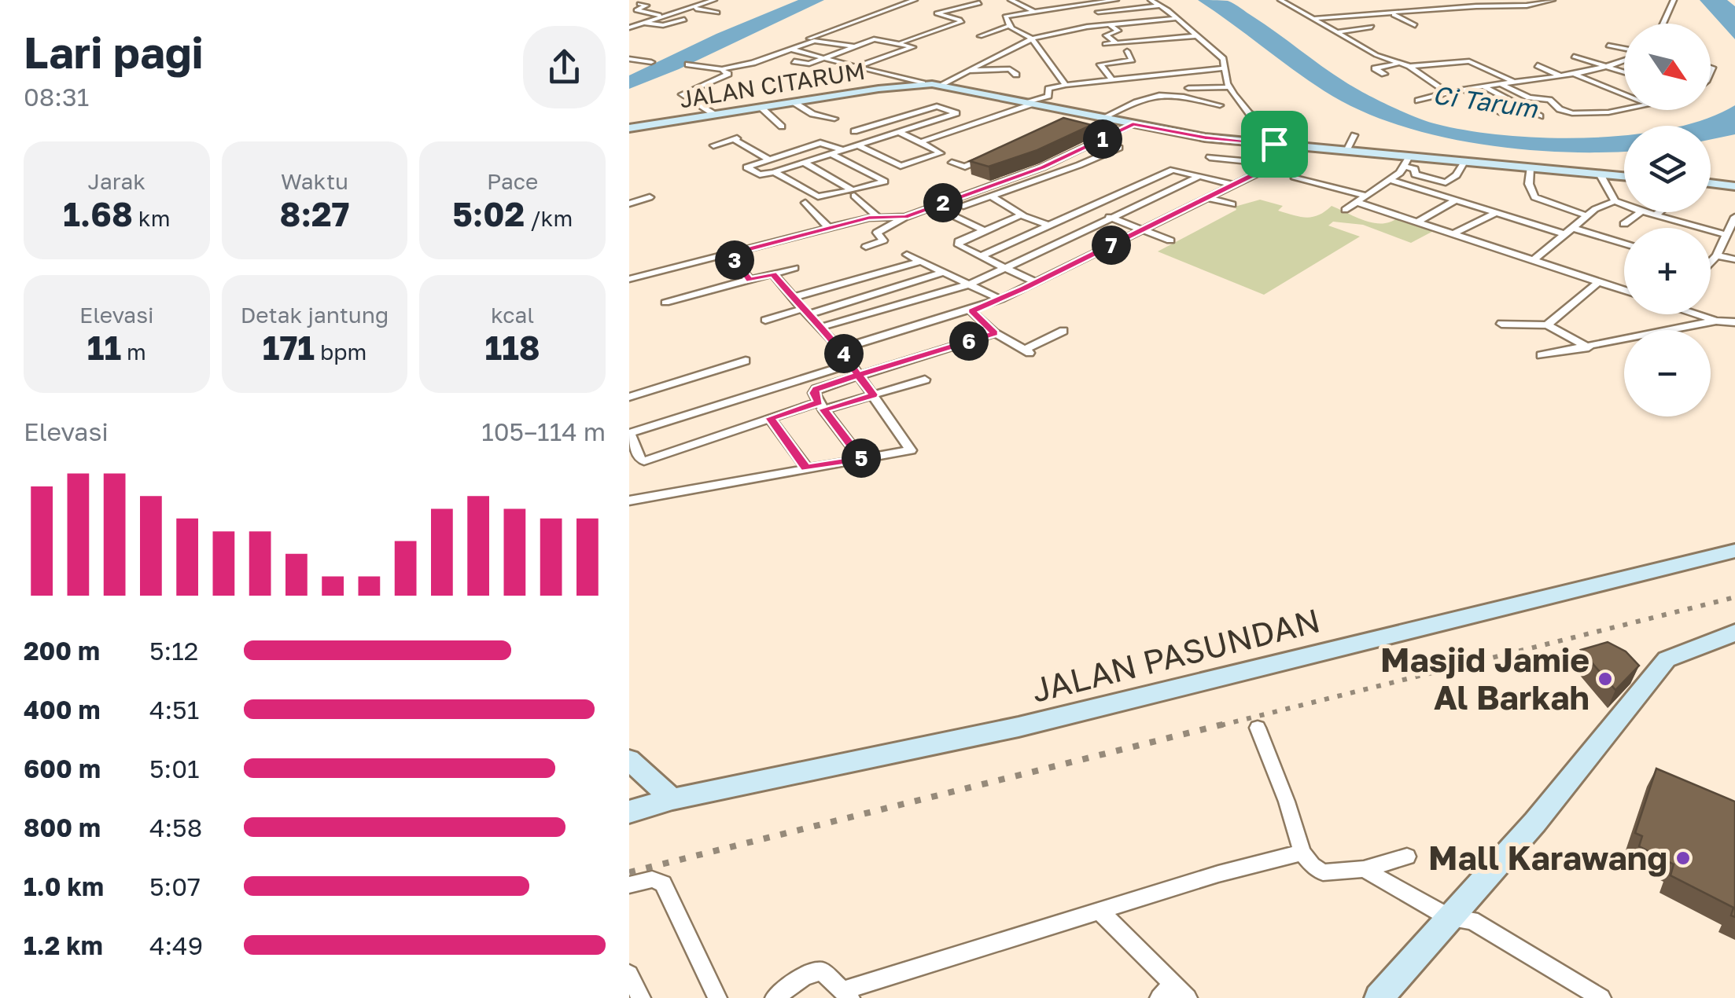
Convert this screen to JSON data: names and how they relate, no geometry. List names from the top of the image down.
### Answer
{
  "streets": {
    "street": ["JALAN CITARUM", "JALAN PASUNDAN"]
  },
  "water": ["Ci Tarum"],
  "places": ["Masjid Jamie Al Barkah", "Mall Karawang"],
  "north": "bottom right",
  "page": {
    "heading": ["Lari pagi", "08:31"],
    "map_buttons": ["+", "−"],
    "pins": [
      "1",
      "2",
      "7",
      "3",
      "6",
      "4",
      "5"
    ],
    "stats": [
      ["Jarak", "1.68 km"],
      ["Waktu", "8:27"],
      ["Pace", "5:02 /km"],
      ["Elevasi", "11 m"],
      ["Detak jantung", "171 bpm"],
      ["kcal", "118"]
    ],
    "chart": ["Elevasi", "105–114 m"],
    "list": [
      {
        "name": "200 m",
        "note": "5:12"
      },
      {
        "name": "400 m",
        "note": "4:51"
      },
      {
        "name": "600 m",
        "note": "5:01"
      },
      {
        "name": "800 m",
        "note": "4:58"
      },
      {
        "name": "1.0 km",
        "note": "5:07"
      },
      {
        "name": "1.2 km",
        "note": "4:49"
      }
    ]
  }
}
